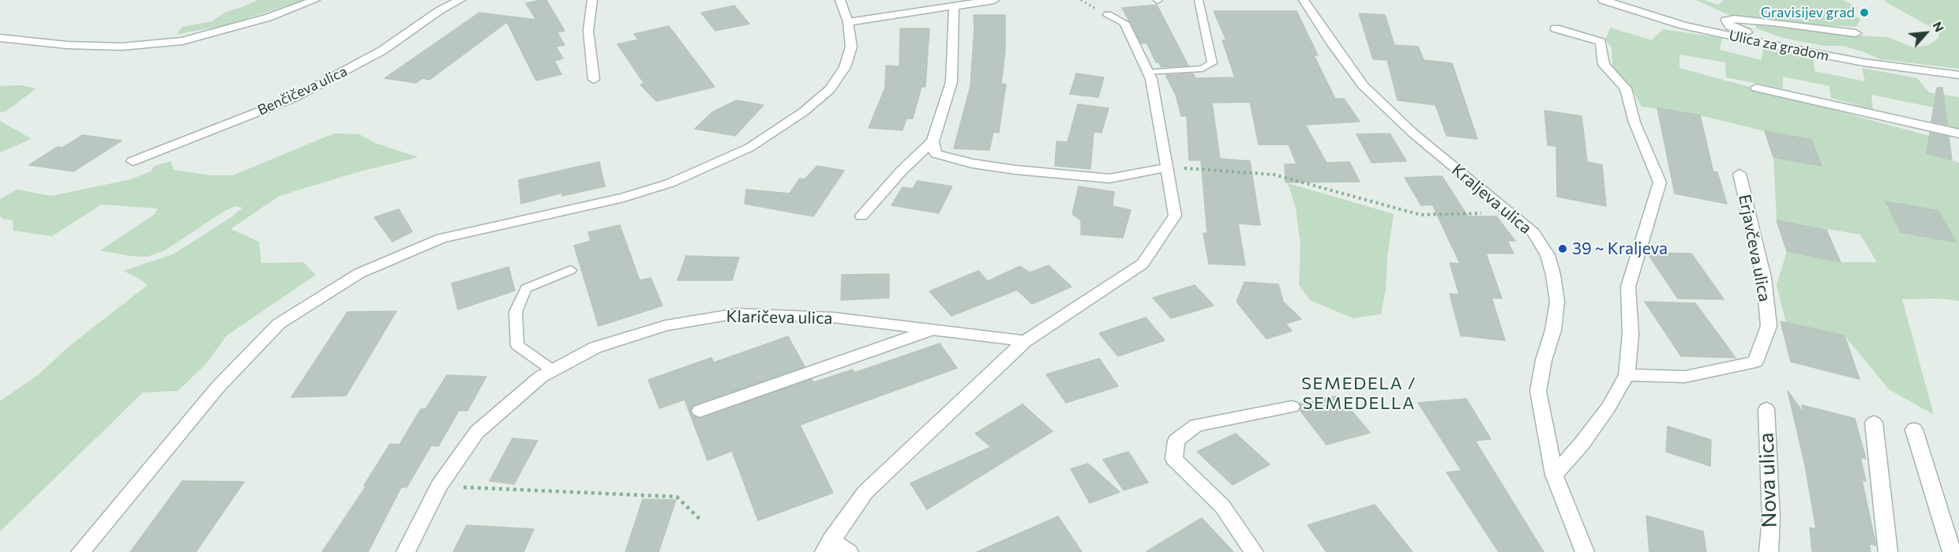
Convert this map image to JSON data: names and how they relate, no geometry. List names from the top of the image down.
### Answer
{
  "streets": {
    "street": [
      "Ulica za gradom",
      "Benčičeva ulica",
      "Kraljeva ulica",
      "Erjavčeva ulica",
      "Klaričeva ulica",
      "Nova ulica"
    ]
  },
  "districts": ["SEMEDELA / SEMEDELLA"],
  "places": ["Gravisijev grad", "39 ~ Kraljeva"],
  "north": "top right"
}
